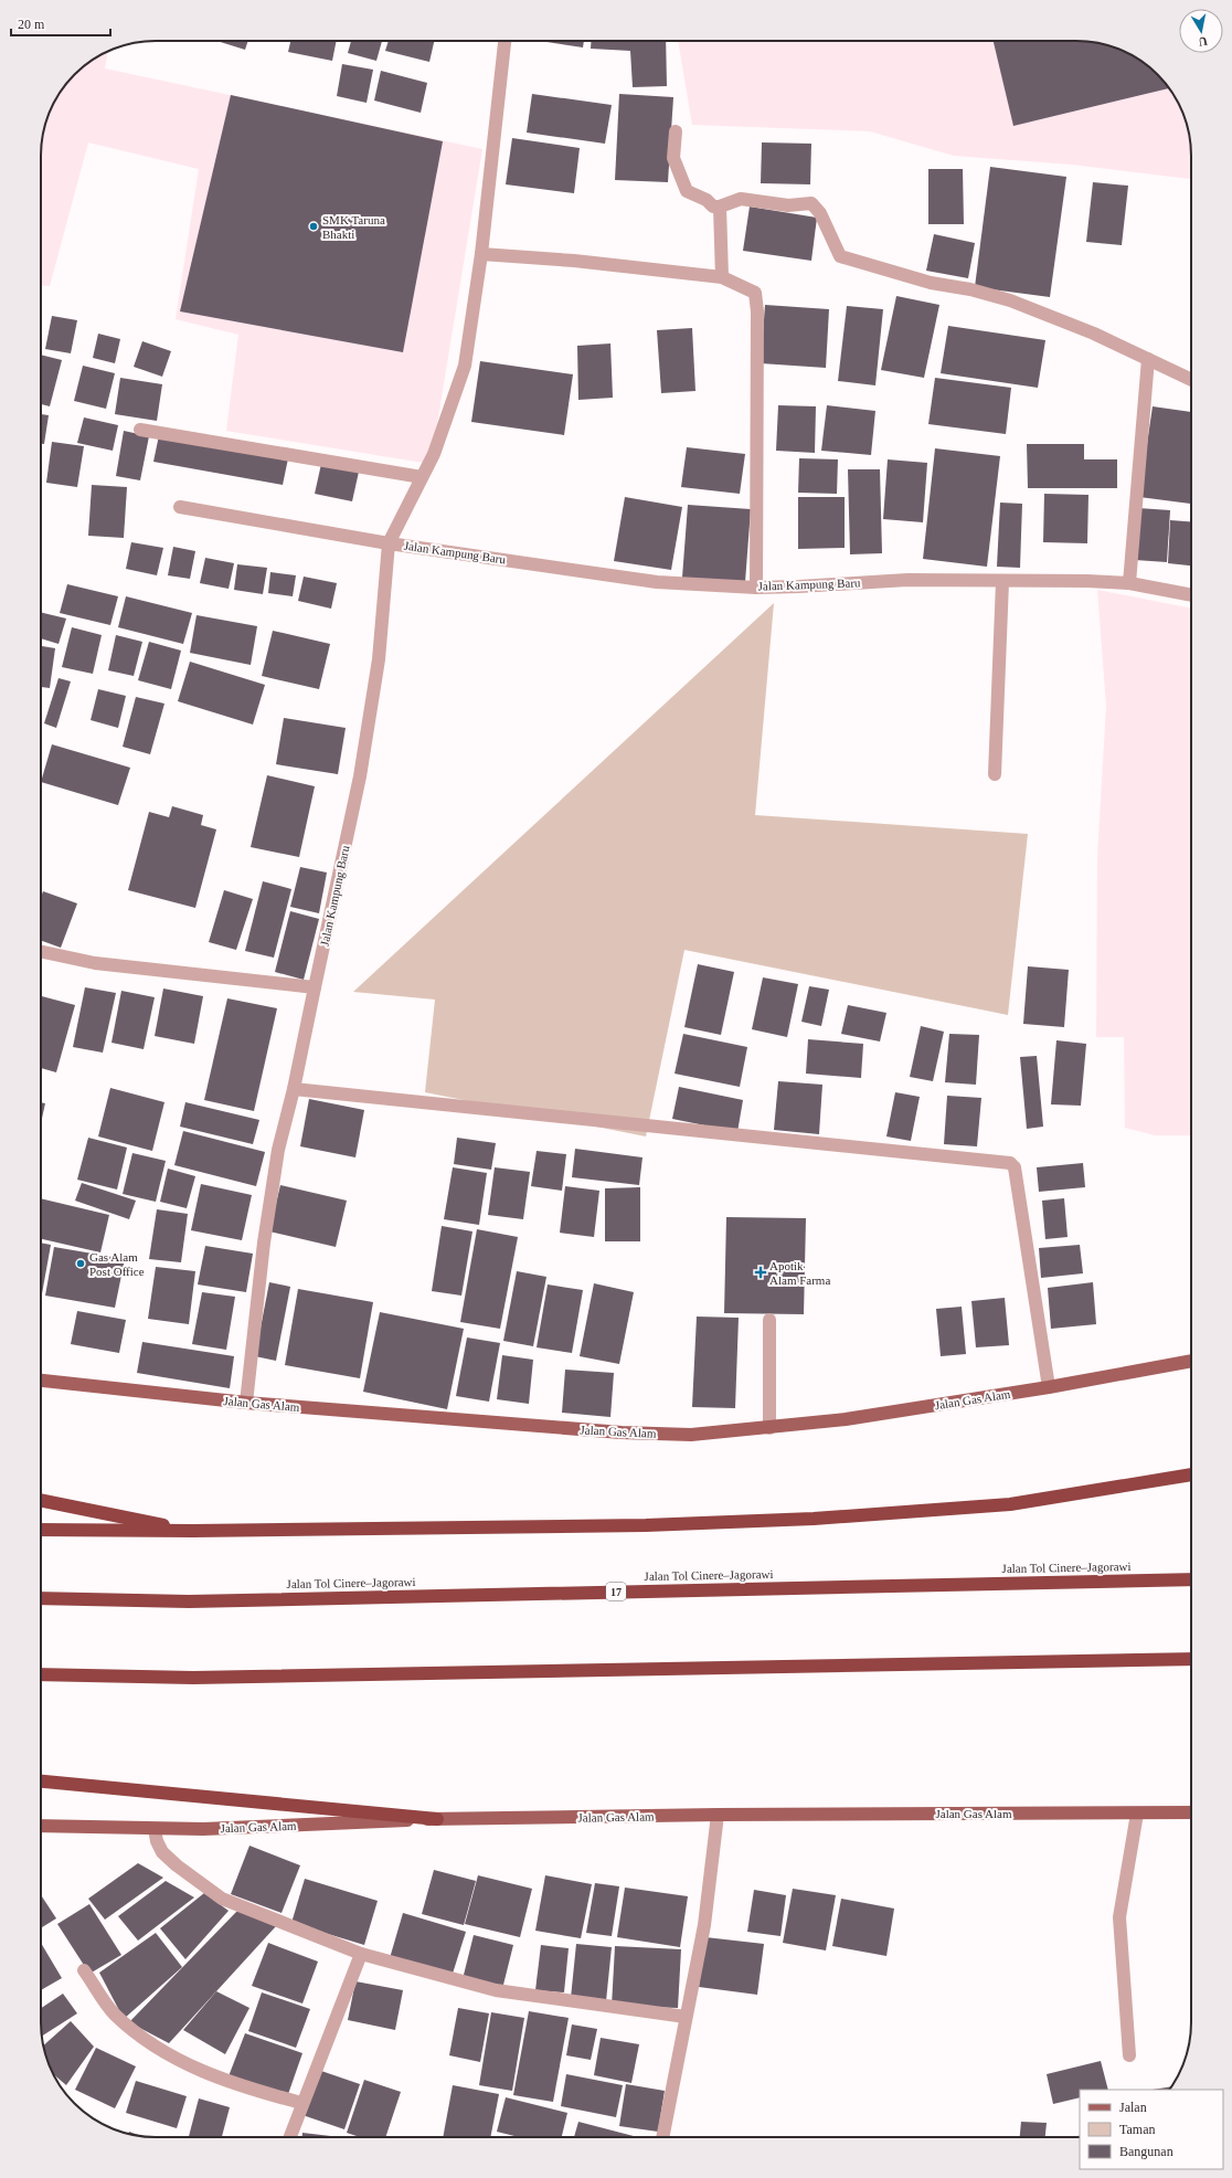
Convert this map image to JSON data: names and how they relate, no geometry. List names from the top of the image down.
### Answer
{
  "streets": {
    "highway": ["Jalan Tol Cinere–Jagorawi", "17"],
    "main road": ["Jalan Gas Alam"],
    "street": ["Jalan Kampung Baru"]
  },
  "crossings": [
    ["Jalan Kampung Baru", "Jalan Gas Alam"]
  ],
  "places": {
    "other": ["SMK Taruna Bhakti", "Gas Alam Post Office"],
    "health": ["Apotik Alam Farma"]
  },
  "legend": ["Jalan", "Taman", "Bangunan"],
  "scale_bar": "20 m",
  "north": "bottom"
}
